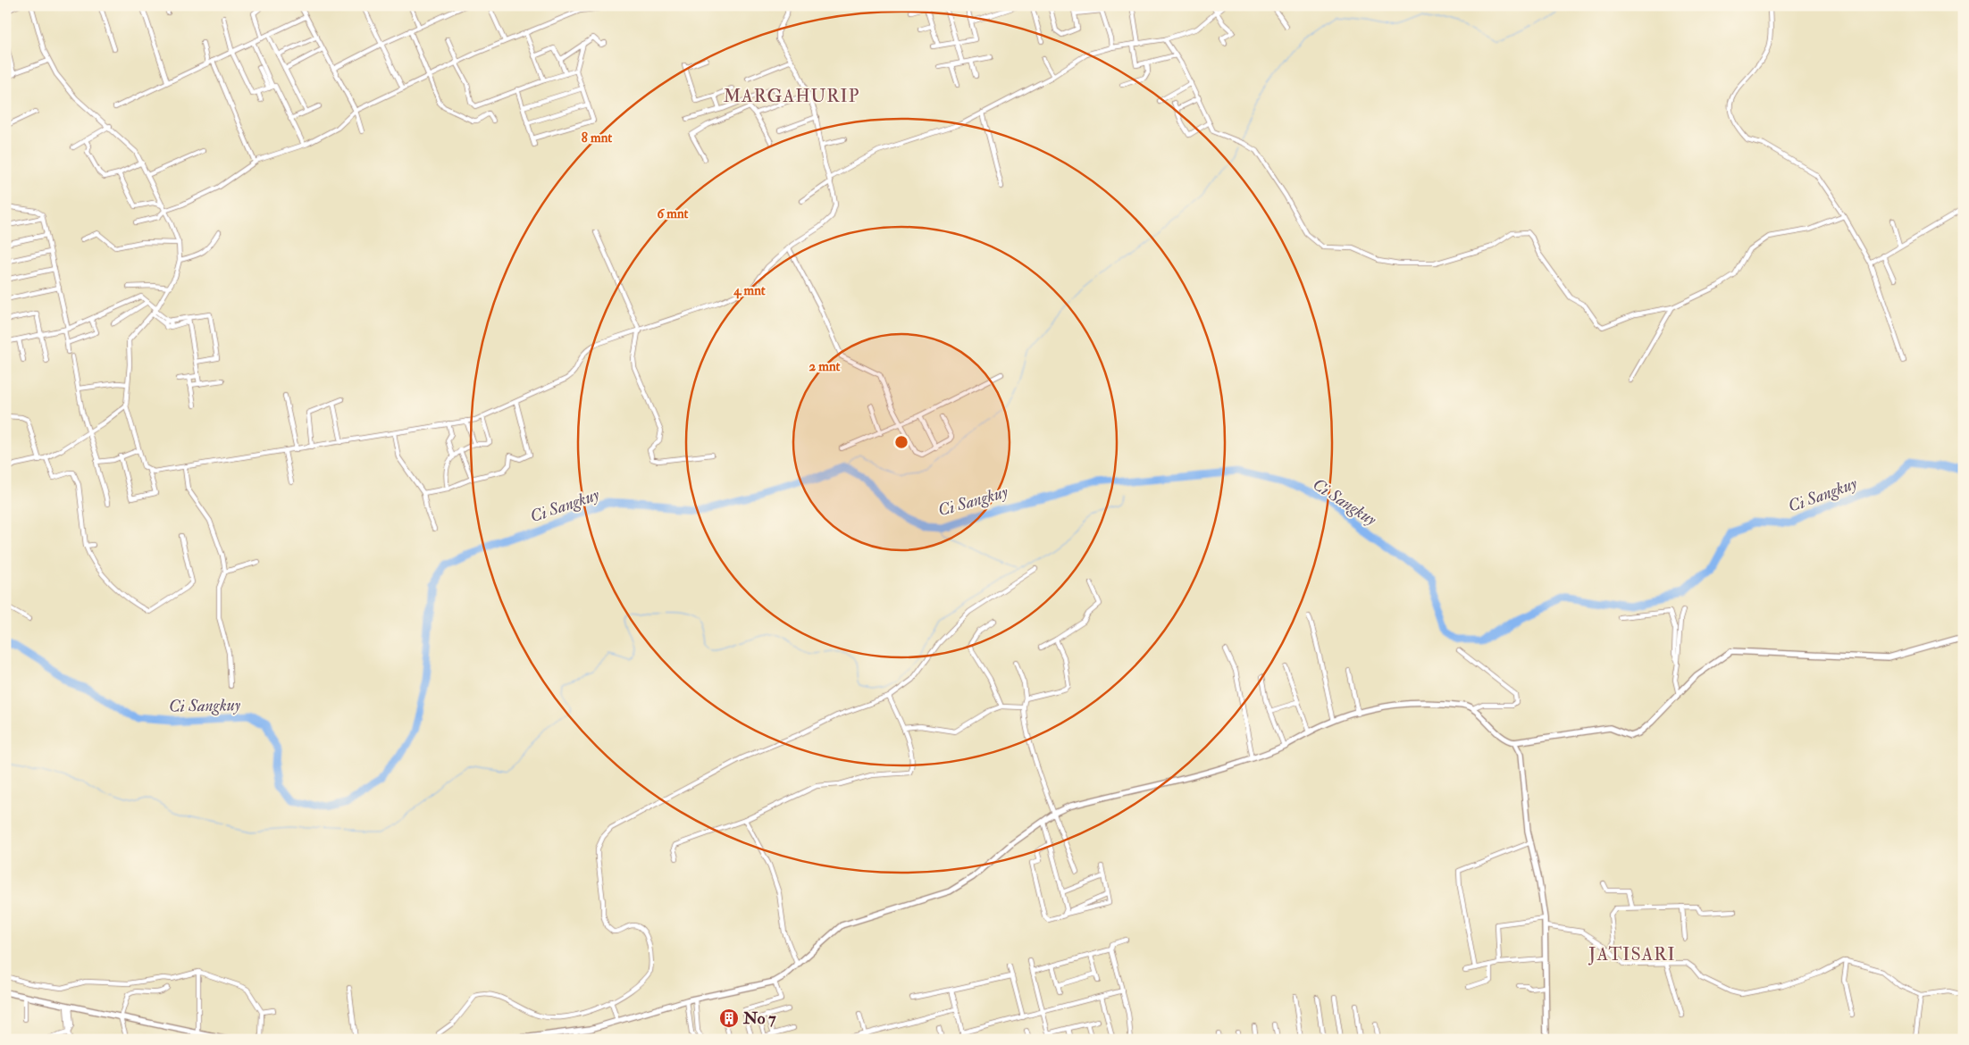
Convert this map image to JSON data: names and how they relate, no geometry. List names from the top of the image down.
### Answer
{
  "districts": ["MARGAHURIP", "JATISARI"],
  "water": ["Ci Sangkuy"],
  "places": {
    "building": ["No 7"]
  },
  "rings": [
    "8 mnt",
    "6 mnt",
    "4 mnt",
    "2 mnt"
  ]
}
